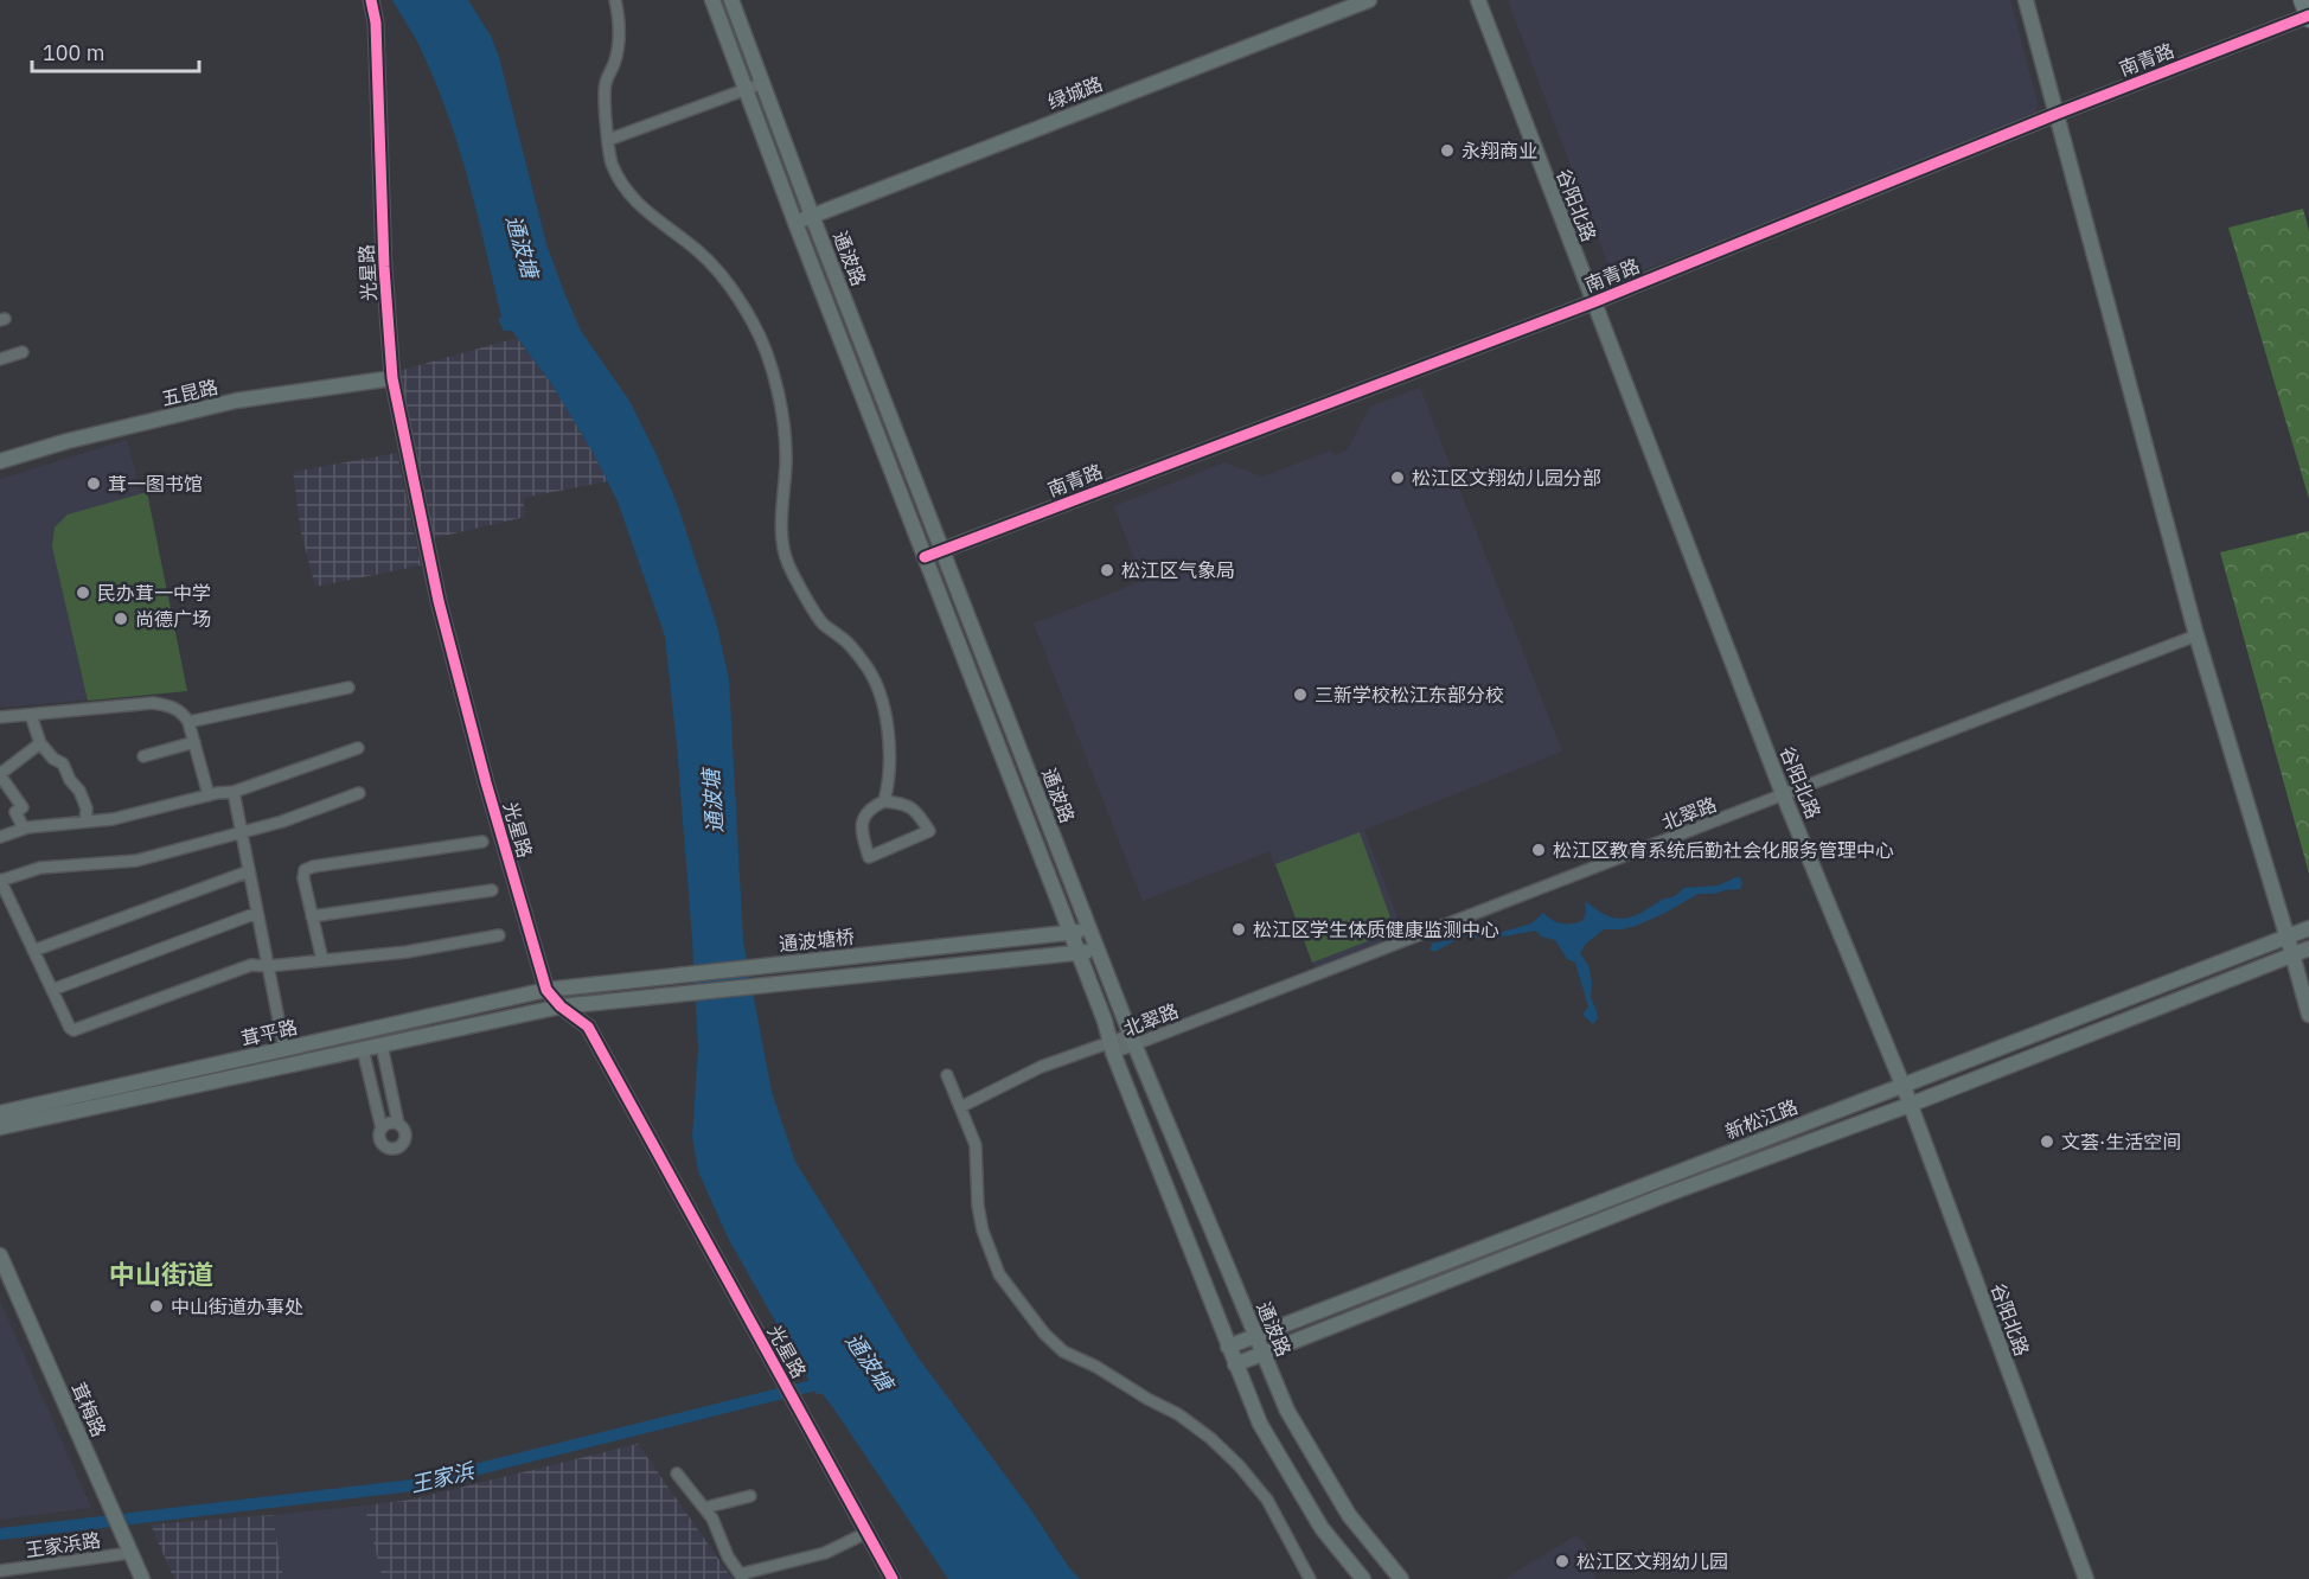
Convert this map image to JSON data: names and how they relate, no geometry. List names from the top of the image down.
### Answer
{
  "streets": {
    "main road": [
      "南青路",
      "绿城路",
      "谷阳北路",
      "通波路",
      "光星路",
      "五昆路",
      "通波塘桥",
      "茸平路",
      "新松江路",
      "茸梅路"
    ],
    "street": ["北翠路", "王家浜路"]
  },
  "crossings": [
    ["南青路", "谷阳北路"],
    ["南青路", "通波路"],
    ["绿城路", "通波路"],
    ["谷阳北路", "北翠路"],
    ["谷阳北路", "新松江路"],
    ["通波路", "北翠路"],
    ["通波路", "通波塘桥"],
    ["通波路", "新松江路"],
    ["光星路", "五昆路"],
    ["光星路", "通波塘桥"],
    ["光星路", "茸平路"],
    ["通波塘桥", "茸平路"],
    ["茸梅路", "王家浜路"]
  ],
  "districts": ["中山街道"],
  "water": ["通波塘", "王家浜"],
  "places": [
    "永翔商业",
    "松江区文翔幼儿园分部",
    "茸一图书馆",
    "松江区气象局",
    "民办茸一中学",
    "尚德广场",
    "三新学校松江东部分校",
    "松江区教育系统后勤社会化服务管理中心",
    "松江区学生体质健康监测中心",
    "文荟·生活空间",
    "中山街道办事处",
    "松江区文翔幼儿园"
  ],
  "scale_bar": "100 m"
}
